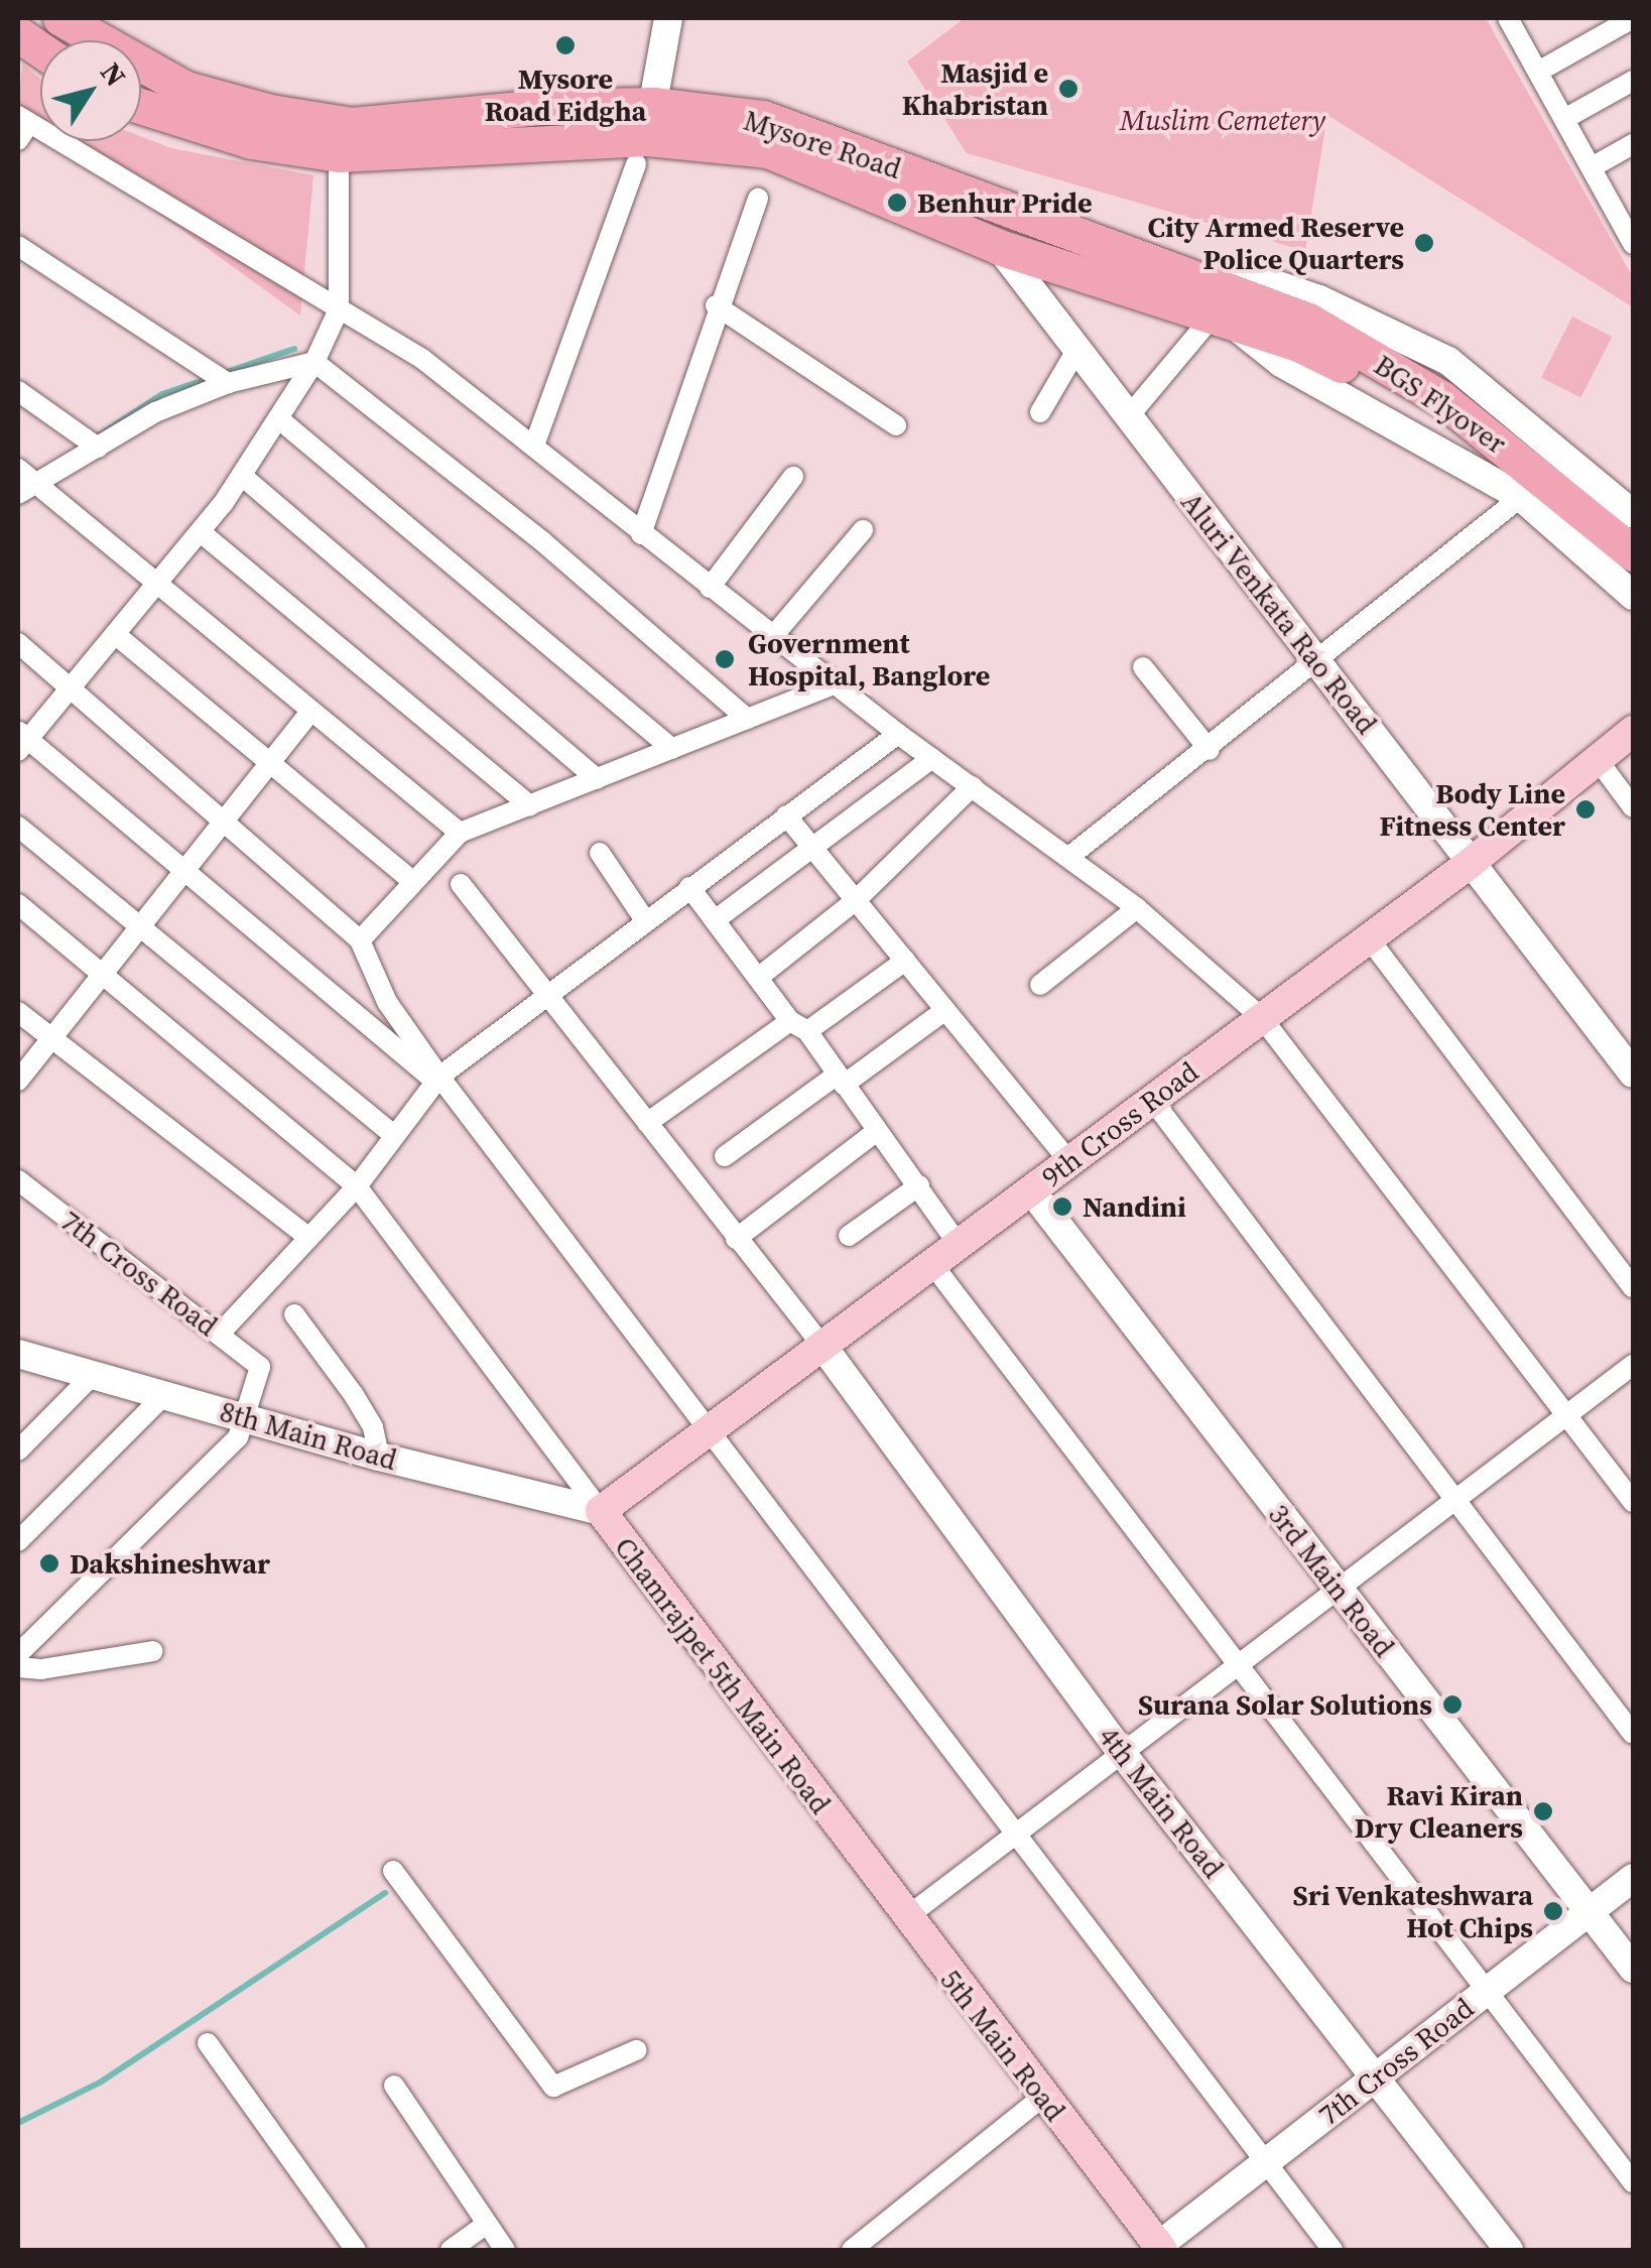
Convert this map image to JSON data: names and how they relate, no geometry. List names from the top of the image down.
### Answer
{
  "streets": {
    "highway": ["Mysore Road", "BGS Flyover"],
    "main road": ["9th Cross Road", "Chamrajpet 5th Main Road", "5th Main Road"],
    "street": [
      "Aluri Venkata Rao Road",
      "7th Cross Road",
      "8th Main Road",
      "3rd Main Road",
      "4th Main Road"
    ]
  },
  "crossings": [
    ["Mysore Road", "BGS Flyover"],
    ["Mysore Road", "Aluri Venkata Rao Road"],
    ["Aluri Venkata Rao Road", "9th Cross Road"],
    ["9th Cross Road", "8th Main Road"],
    ["9th Cross Road", "3rd Main Road"],
    ["9th Cross Road", "Chamrajpet 5th Main Road"],
    ["9th Cross Road", "4th Main Road"],
    ["7th Cross Road", "8th Main Road"],
    ["7th Cross Road", "3rd Main Road"],
    ["7th Cross Road", "4th Main Road"],
    ["7th Cross Road", "5th Main Road"],
    ["8th Main Road", "Chamrajpet 5th Main Road"],
    ["Chamrajpet 5th Main Road", "5th Main Road"]
  ],
  "parks": ["Muslim Cemetery"],
  "places": [
    "Mysore Road Eidgha",
    "Masjid e Khabristan",
    "Benhur Pride",
    "City Armed Reserve Police Quarters",
    "Government Hospital, Banglore",
    "Body Line Fitness Center",
    "Nandini",
    "Dakshineshwar",
    "Surana Solar Solutions",
    "Ravi Kiran Dry Cleaners",
    "Sri Venkateshwara Hot Chips"
  ],
  "north": "top right"
}
